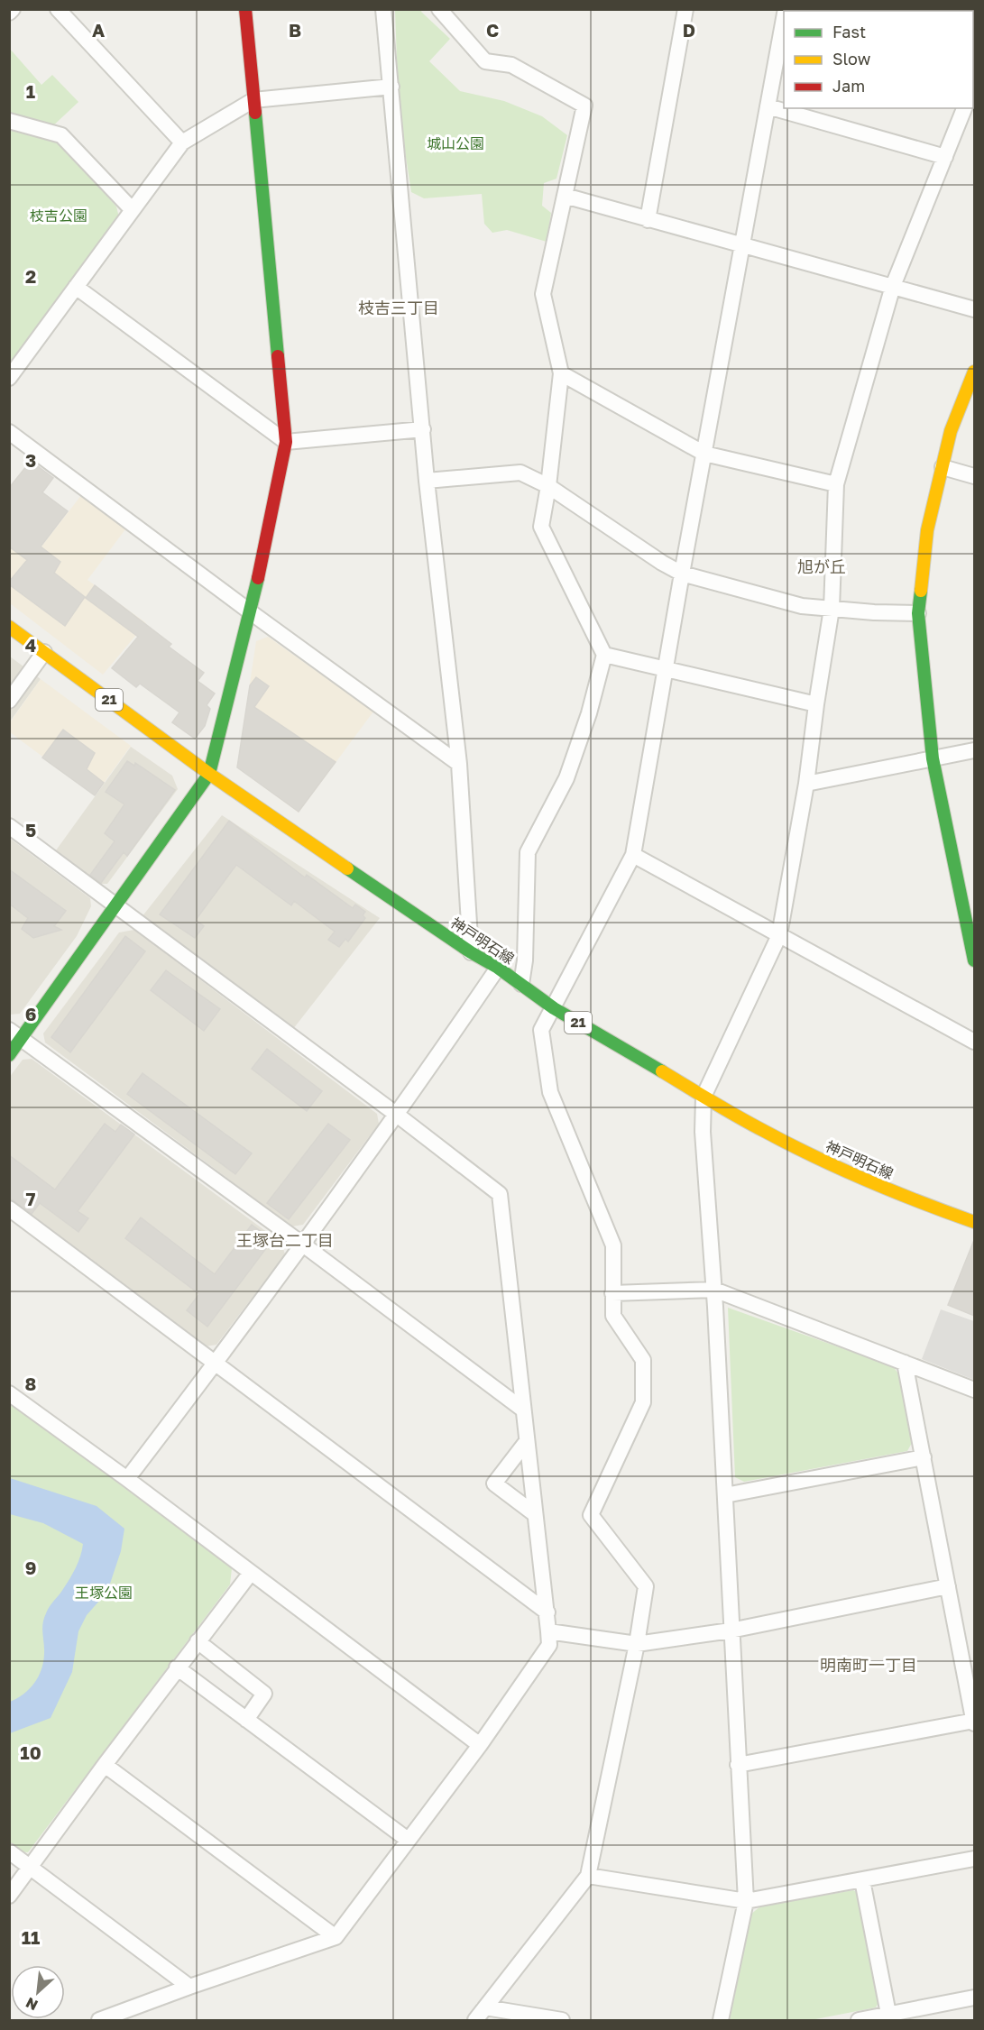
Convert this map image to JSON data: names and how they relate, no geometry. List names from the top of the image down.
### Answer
{
  "streets": {
    "street": ["21", "神戸明石線"]
  },
  "districts": [
    "枝吉三丁目",
    "旭が丘",
    "王塚台二丁目",
    "明南町一丁目"
  ],
  "parks": ["城山公園", "枝吉公園", "王塚公園"],
  "legend": ["Fast", "Slow", "Jam"],
  "north": "bottom left",
  "grid": {
    "columns": [
      "A",
      "B",
      "C",
      "D"
    ],
    "rows": [
      "1",
      "2",
      "3",
      "4",
      "5",
      "6",
      "7",
      "8",
      "9",
      "10",
      "11"
    ]
  }
}
